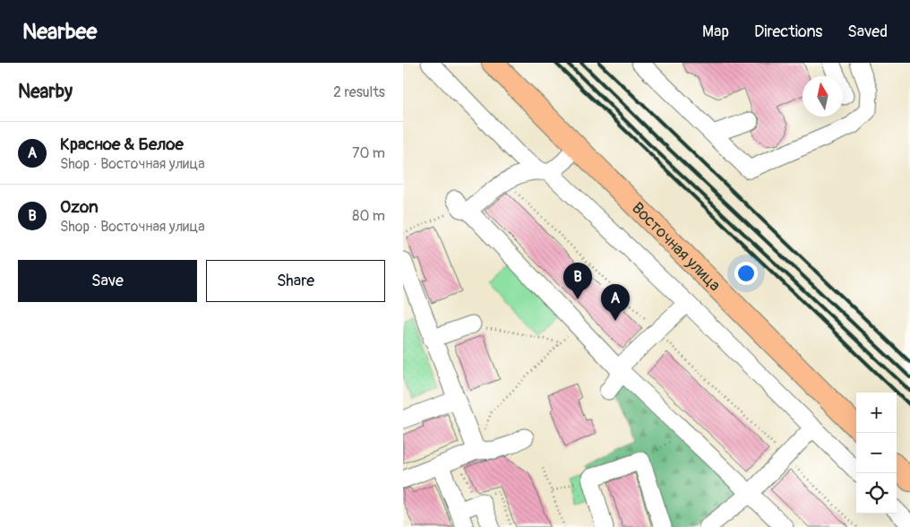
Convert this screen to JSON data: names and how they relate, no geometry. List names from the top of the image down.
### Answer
{
  "streets": {
    "main road": ["Восточная улица"]
  },
  "north": "top",
  "page": {
    "header": "Nearbee",
    "nav": ["Map", "Directions", "Saved"],
    "heading": ["Nearby", "2 results"],
    "list": [
      {
        "mark": "A",
        "name": "Красное & Белое",
        "note": "Shop · Восточная улица",
        "value": "70 m"
      },
      {
        "mark": "B",
        "name": "Ozon",
        "note": "Shop · Восточная улица",
        "value": "80 m"
      }
    ],
    "buttons": ["Save", "Share"],
    "pins": ["B", "A"],
    "map_buttons": ["+", "−"]
  }
}
